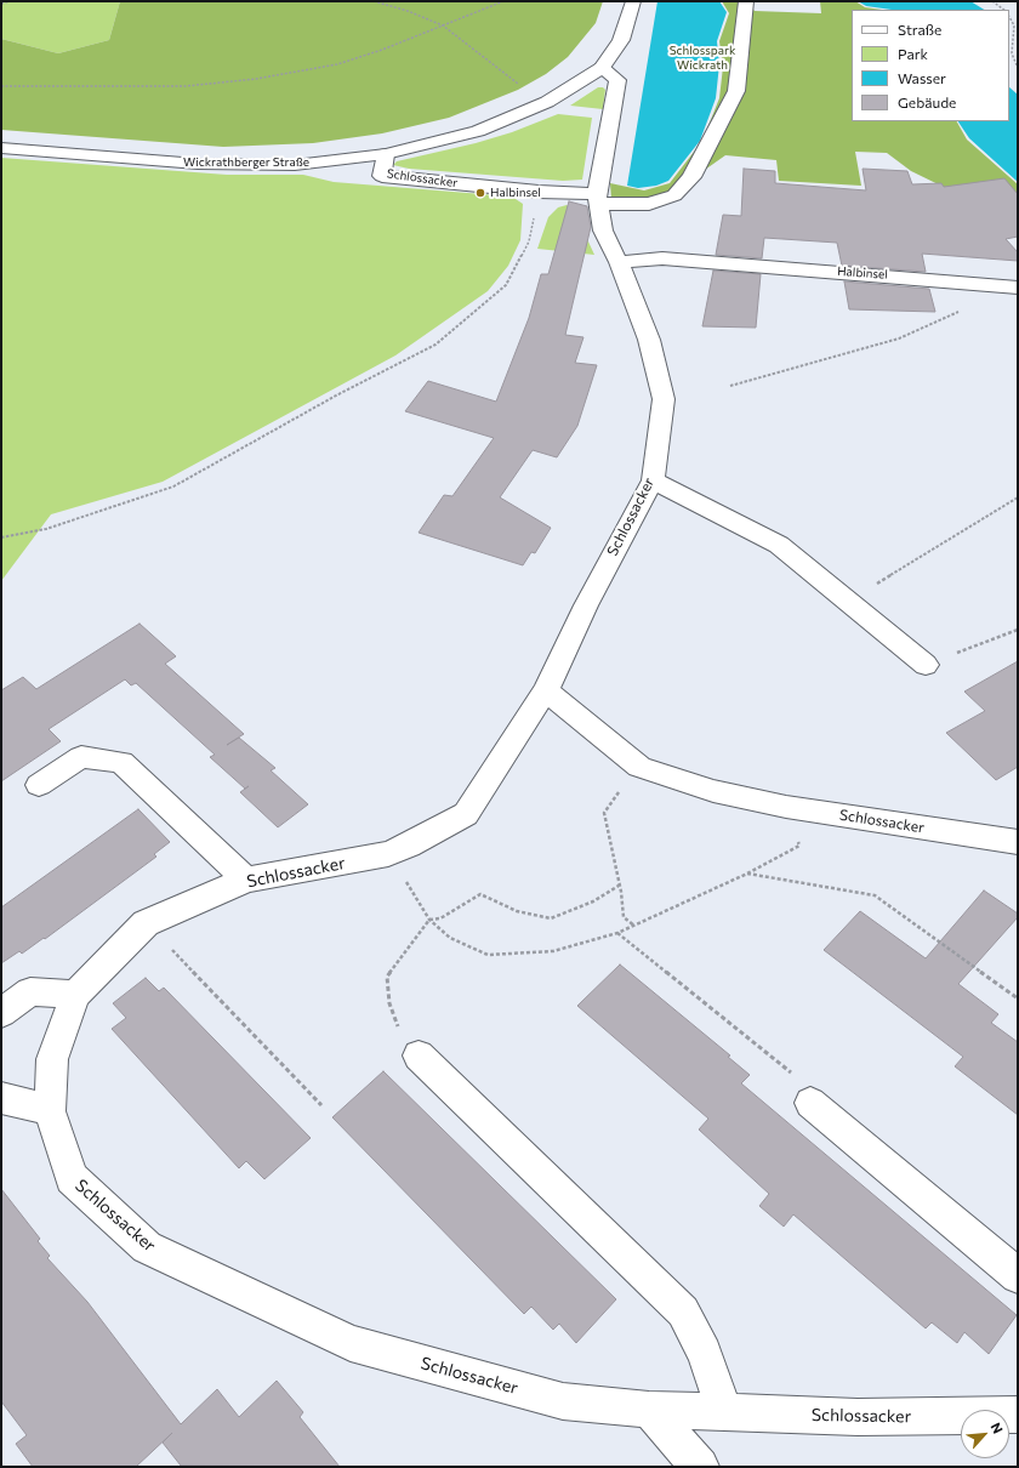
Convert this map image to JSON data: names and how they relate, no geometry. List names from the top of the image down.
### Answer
{
  "streets": {
    "street": ["Wickrathberger Straße", "Schlossacker", "Halbinsel"]
  },
  "crossings": [
    ["Wickrathberger Straße", "Schlossacker"],
    ["Schlossacker", "Halbinsel"]
  ],
  "parks": ["Schlosspark Wickrath"],
  "places": ["Halbinsel"],
  "legend": [
    "Straße",
    "Park",
    "Wasser",
    "Gebäude"
  ],
  "north": "top right"
}
